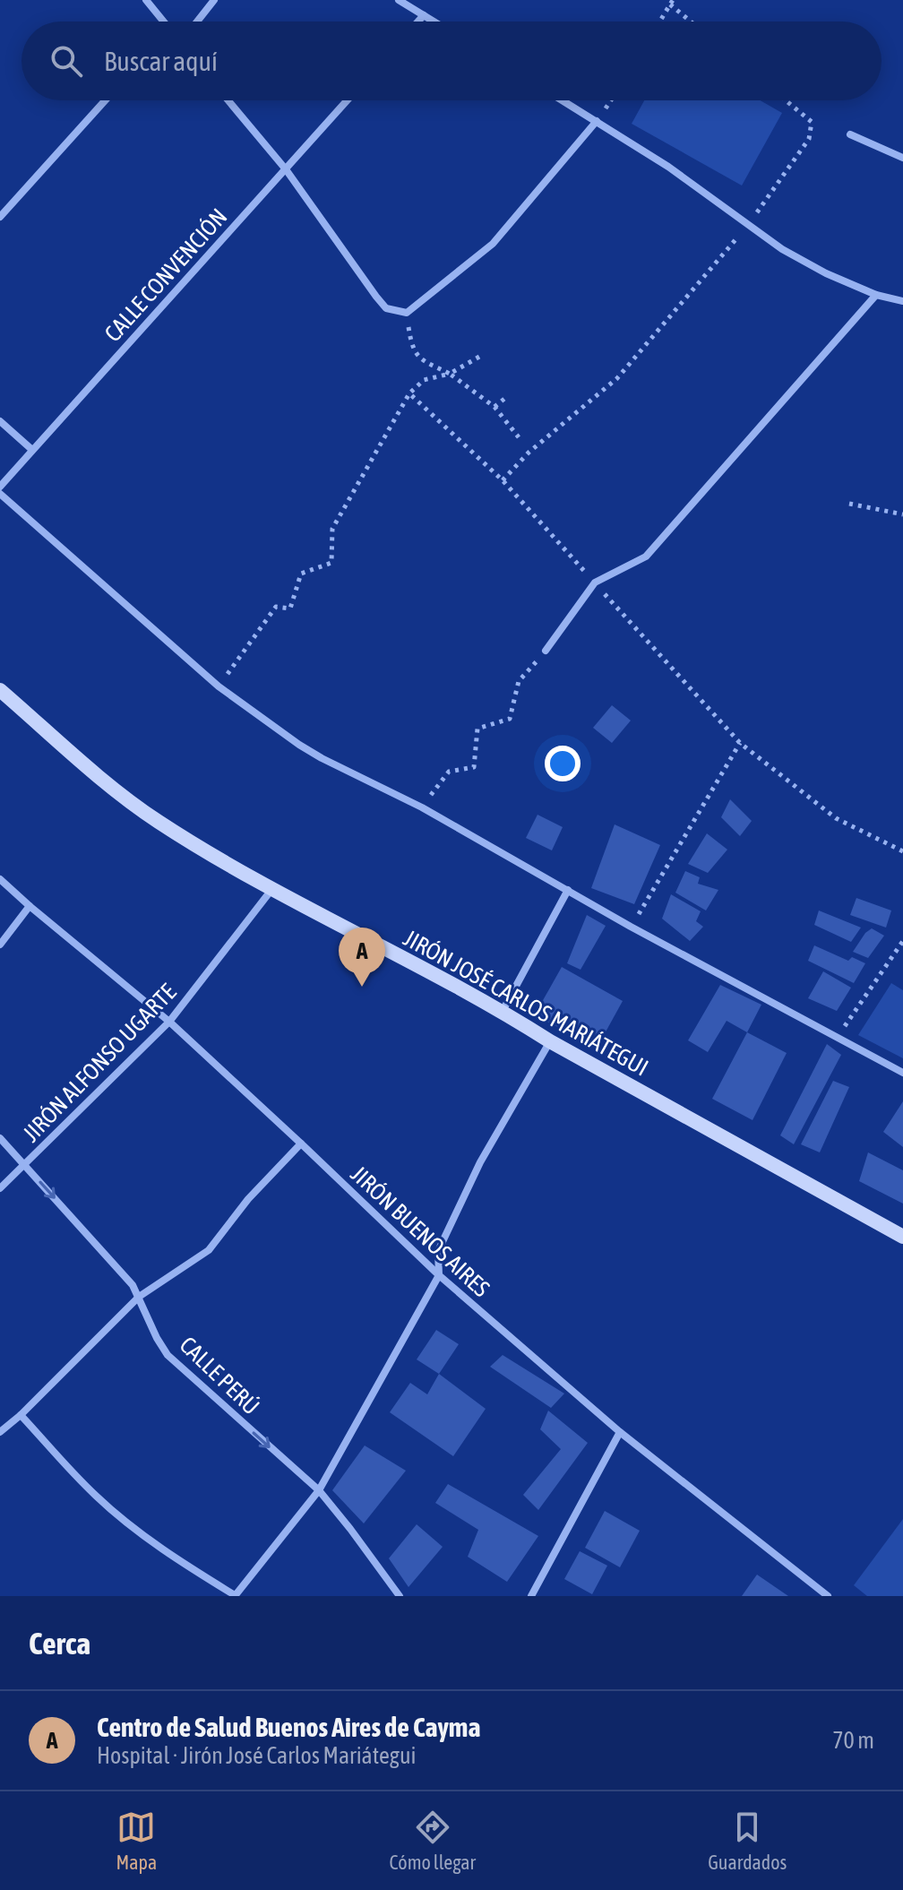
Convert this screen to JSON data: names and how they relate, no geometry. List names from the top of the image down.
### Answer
{
  "streets": {
    "street": [
      "CALLE CONVENCIÓN",
      "JIRÓN JOSÉ CARLOS MARIÁTEGUI",
      "JIRÓN ALFONSO UGARTE",
      "JIRÓN BUENOS AIRES",
      "CALLE PERÚ"
    ]
  },
  "crossings": [
    ["JIRÓN JOSÉ CARLOS MARIÁTEGUI", "JIRÓN ALFONSO UGARTE"],
    ["JIRÓN ALFONSO UGARTE", "JIRÓN BUENOS AIRES"],
    ["JIRÓN ALFONSO UGARTE", "CALLE PERÚ"]
  ],
  "one_way": ["CALLE PERÚ"],
  "page": {
    "search": "Buscar aquí",
    "pins": "A",
    "heading": "Cerca",
    "list": [
      {
        "mark": "A",
        "name": "Centro de Salud Buenos Aires de Cayma",
        "note": "Hospital · Jirón José Carlos Mariátegui",
        "value": "70 m"
      }
    ],
    "nav": ["Mapa", "Cómo llegar", "Guardados"]
  }
}
